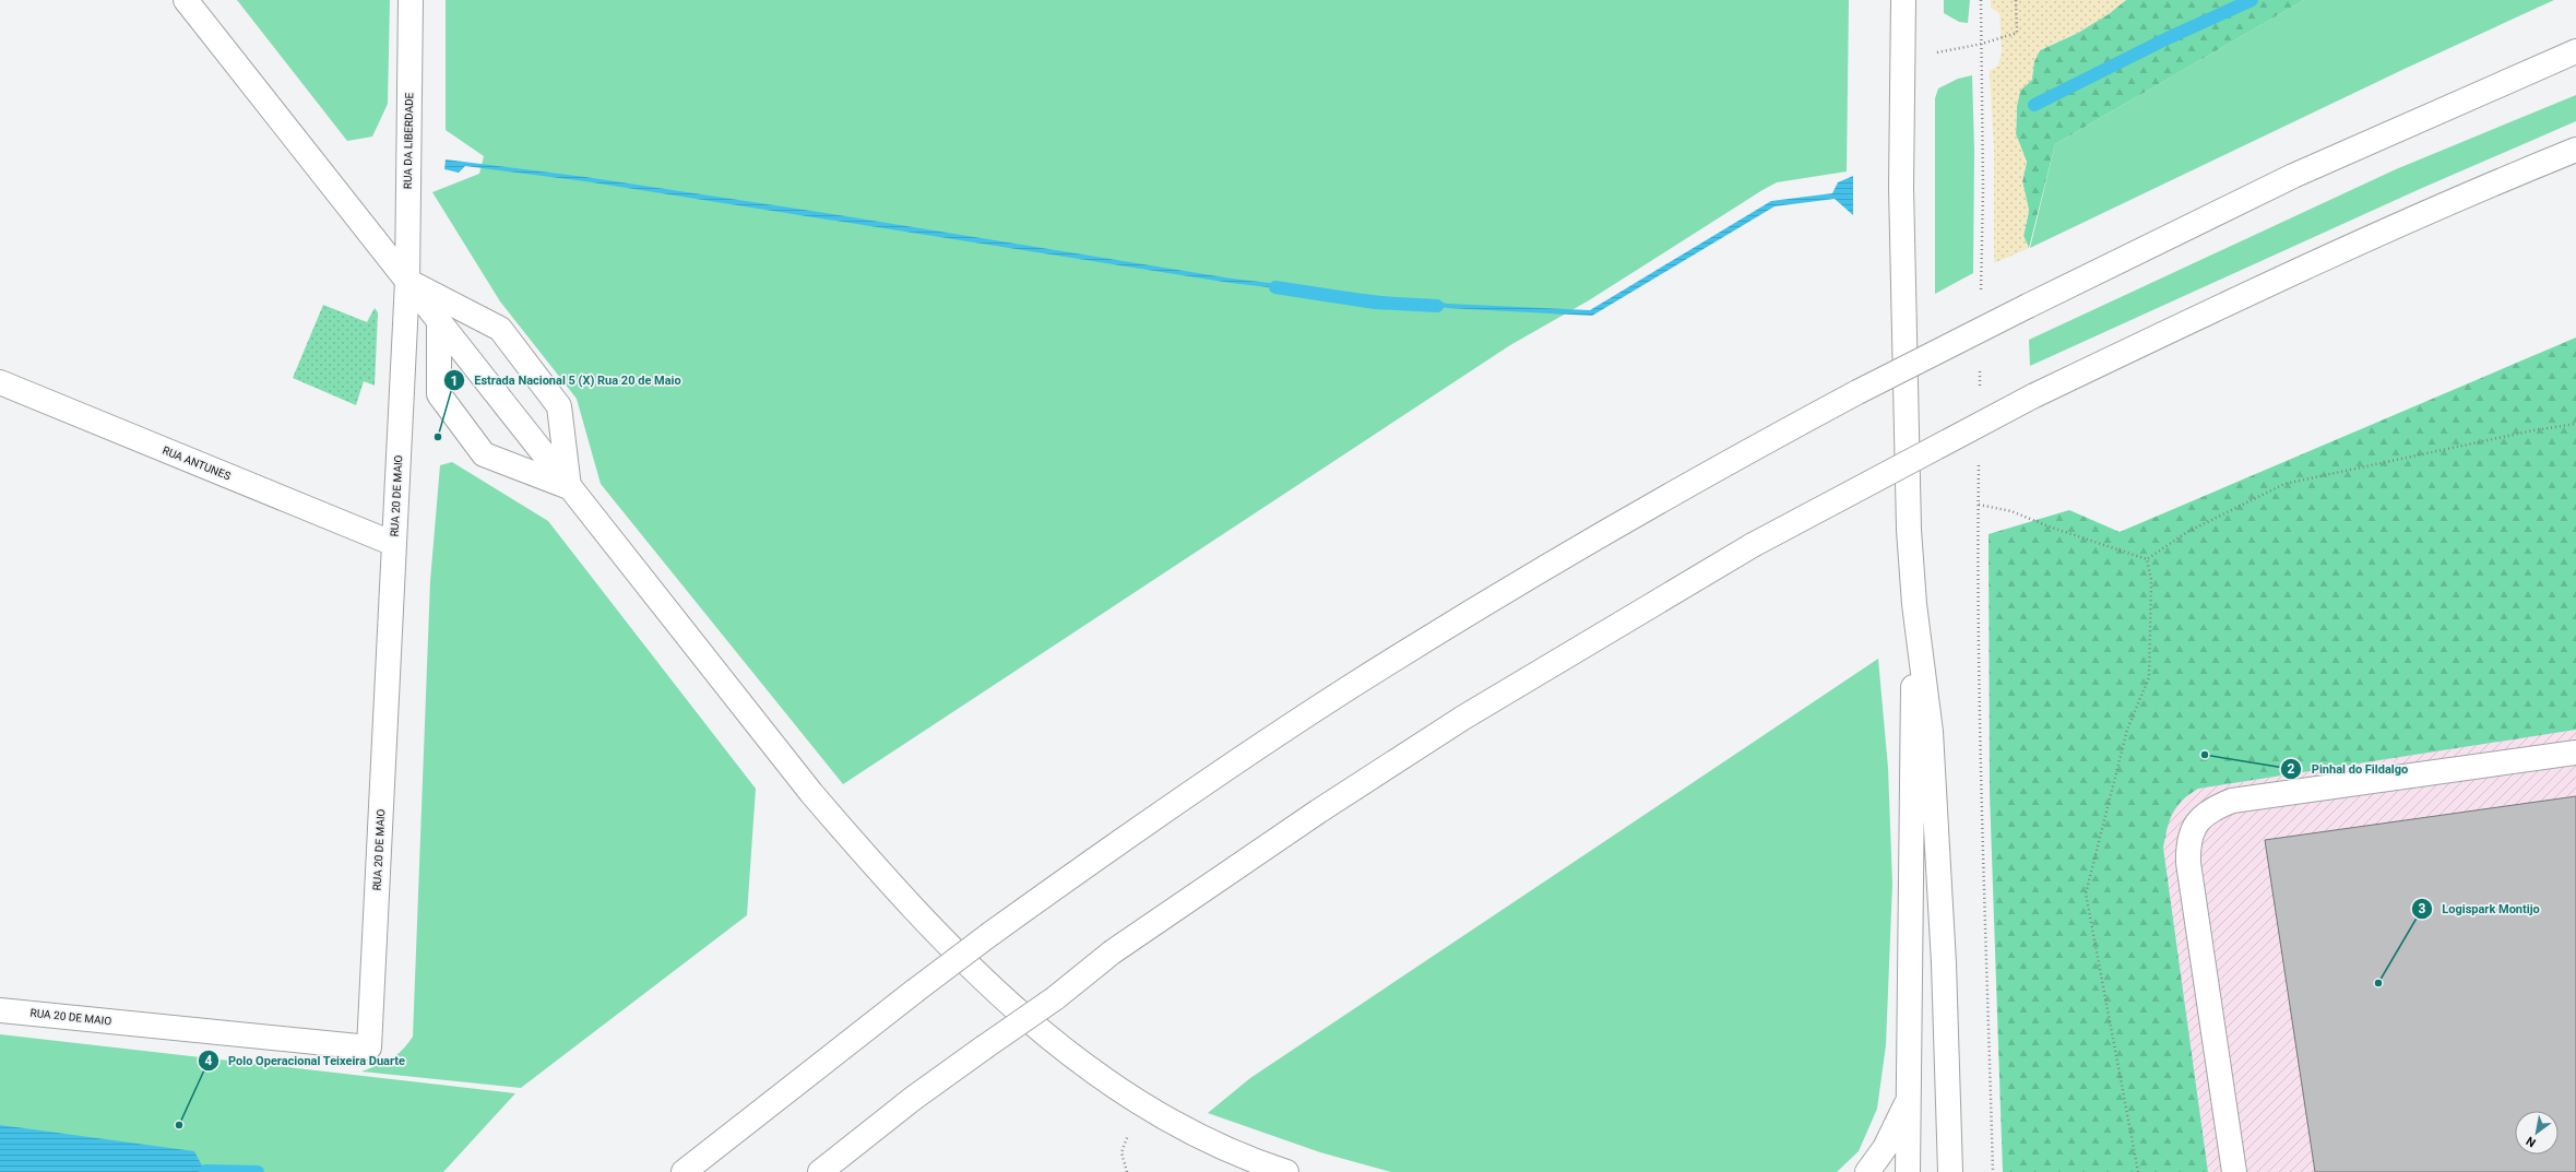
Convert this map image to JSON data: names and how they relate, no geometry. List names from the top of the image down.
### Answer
{
  "streets": {
    "main road": ["RUA DA LIBERDADE", "RUA ANTUNES", "RUA 20 DE MAIO"]
  },
  "crossings": [
    ["RUA DA LIBERDADE", "RUA 20 DE MAIO"],
    ["RUA ANTUNES", "RUA 20 DE MAIO"]
  ],
  "places": [
    "Estrada Nacional 5 (X) Rua 20 de Maio",
    "Pinhal do Fildalgo",
    "Logispark Montijo",
    "Polo Operacional Teixeira Duarte"
  ],
  "north": "bottom left"
}
